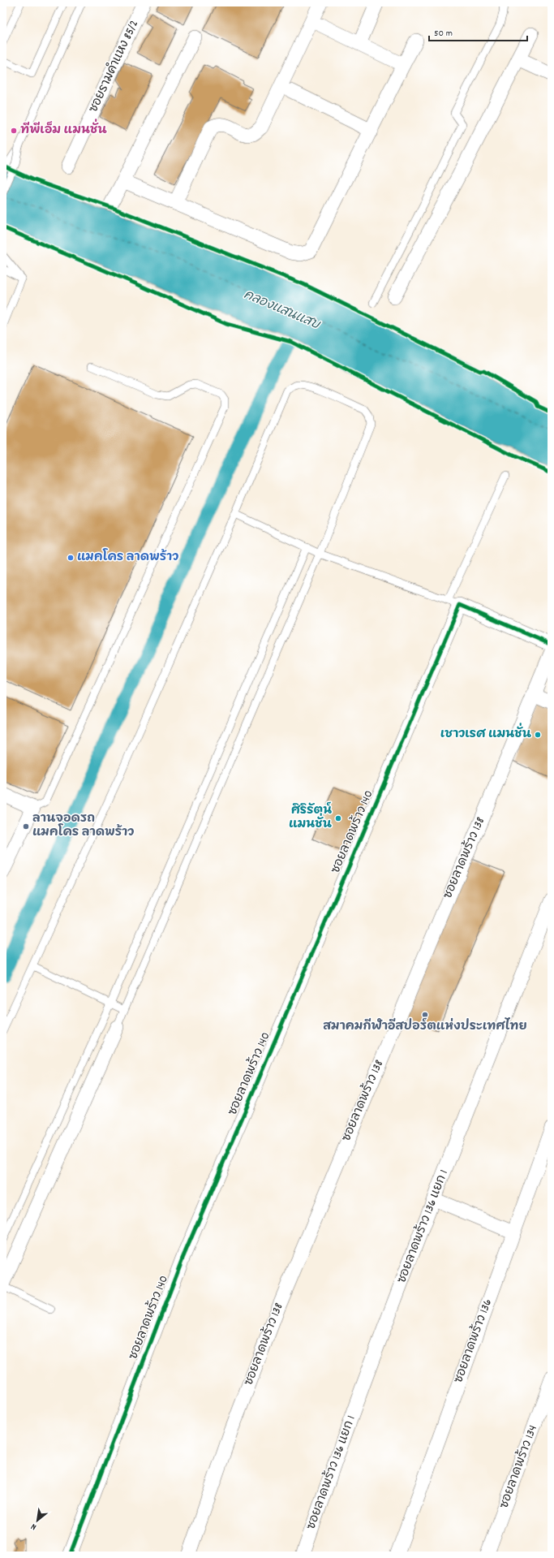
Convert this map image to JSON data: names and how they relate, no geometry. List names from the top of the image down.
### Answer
{
  "streets": {
    "street": [
      "ซอยรามคำแหง 85/2",
      "ซอยลาดพร้าว 140",
      "ซอยลาดพร้าว 138",
      "ซอยลาดพร้าว 136 แยก 1",
      "ซอยลาดพร้าว 136",
      "ซอยลาดพร้าว 134"
    ]
  },
  "water": ["คลองแสนแสบ"],
  "places": [
    "ทีพีเอ็ม แมนชั่น",
    "แมคโคร ลาดพร้าว",
    "เชาวเรศ แมนชั่น",
    "ศิริรัตน์ แมนชั่น",
    "ลานจอดรถ แมคโคร ลาดพร้าว",
    "สมาคมกีฬาอีสปอร์ตแห่งประเทศไทย"
  ],
  "scale_bar": "50 m",
  "north": "bottom left"
}
